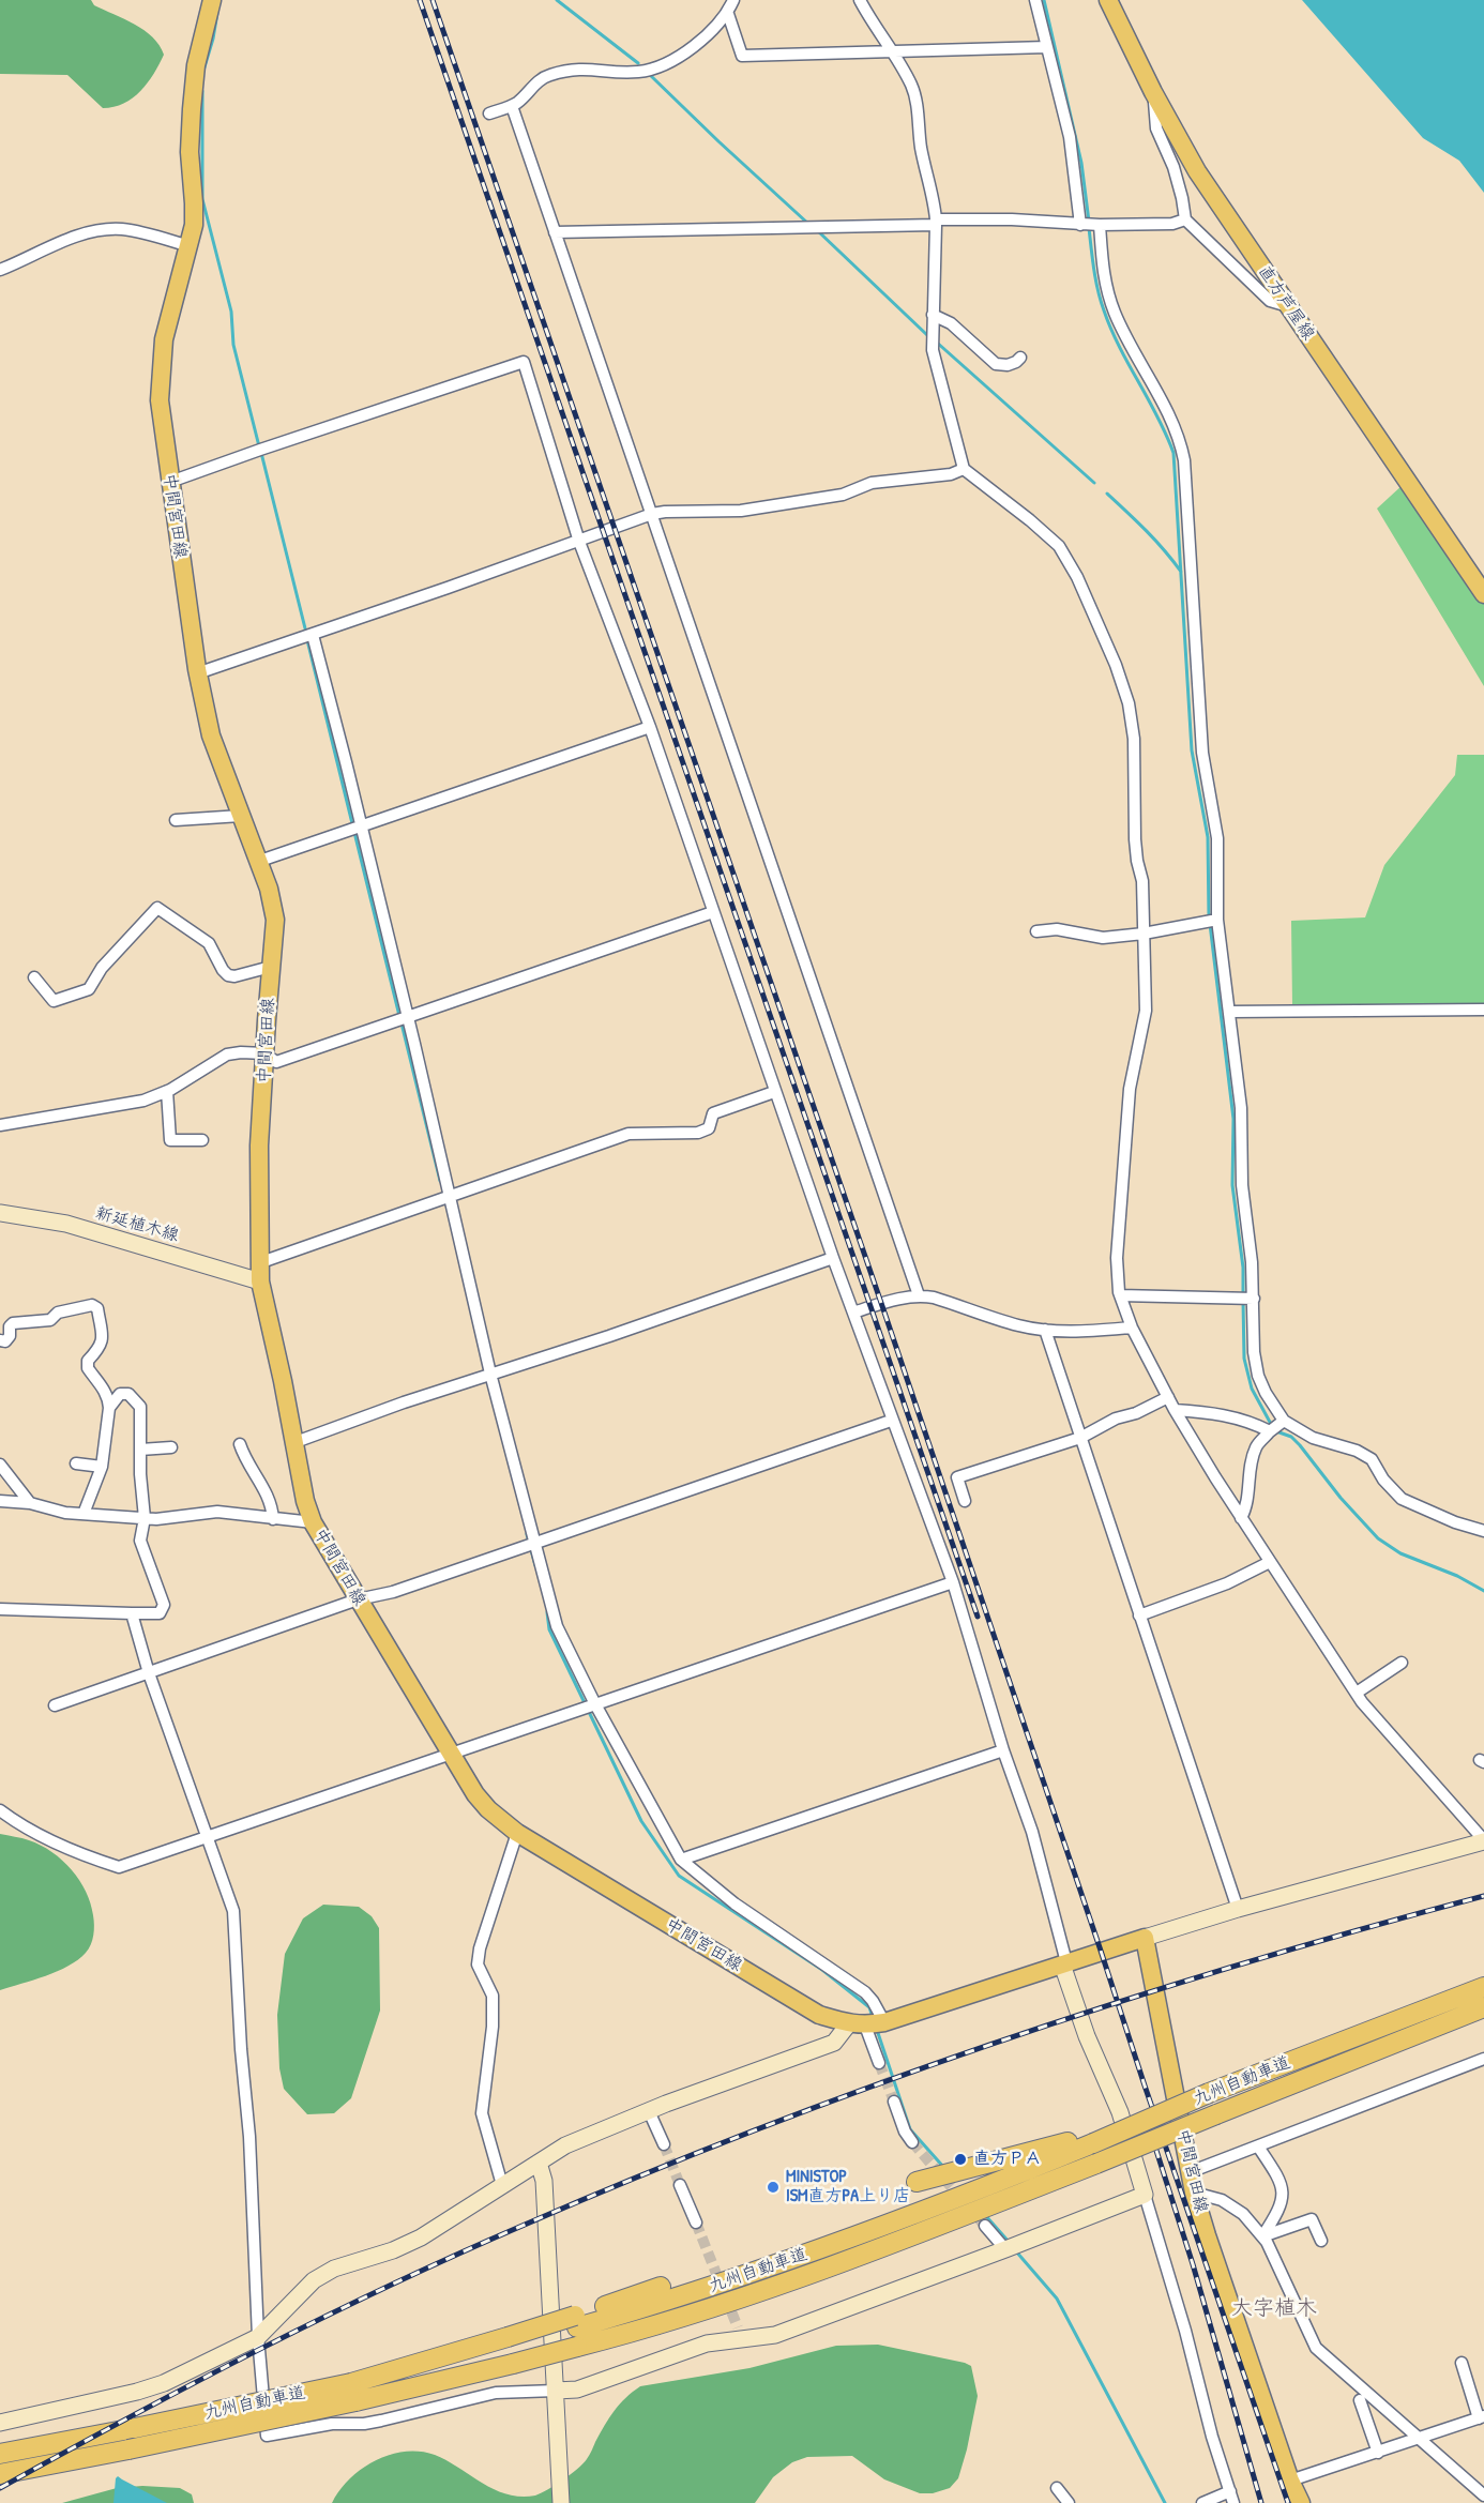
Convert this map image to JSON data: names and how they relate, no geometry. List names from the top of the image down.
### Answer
{
  "streets": {
    "highway": ["九州自動車道"],
    "main road": ["直方芦屋線", "中間宮田線"],
    "street": ["新延植木線"]
  },
  "crossings": [
    ["中間宮田線", "新延植木線"]
  ],
  "districts": ["大字植木"],
  "places": ["直方ＰＡ", "MINISTOP ISM直方PA上り店"]
}
